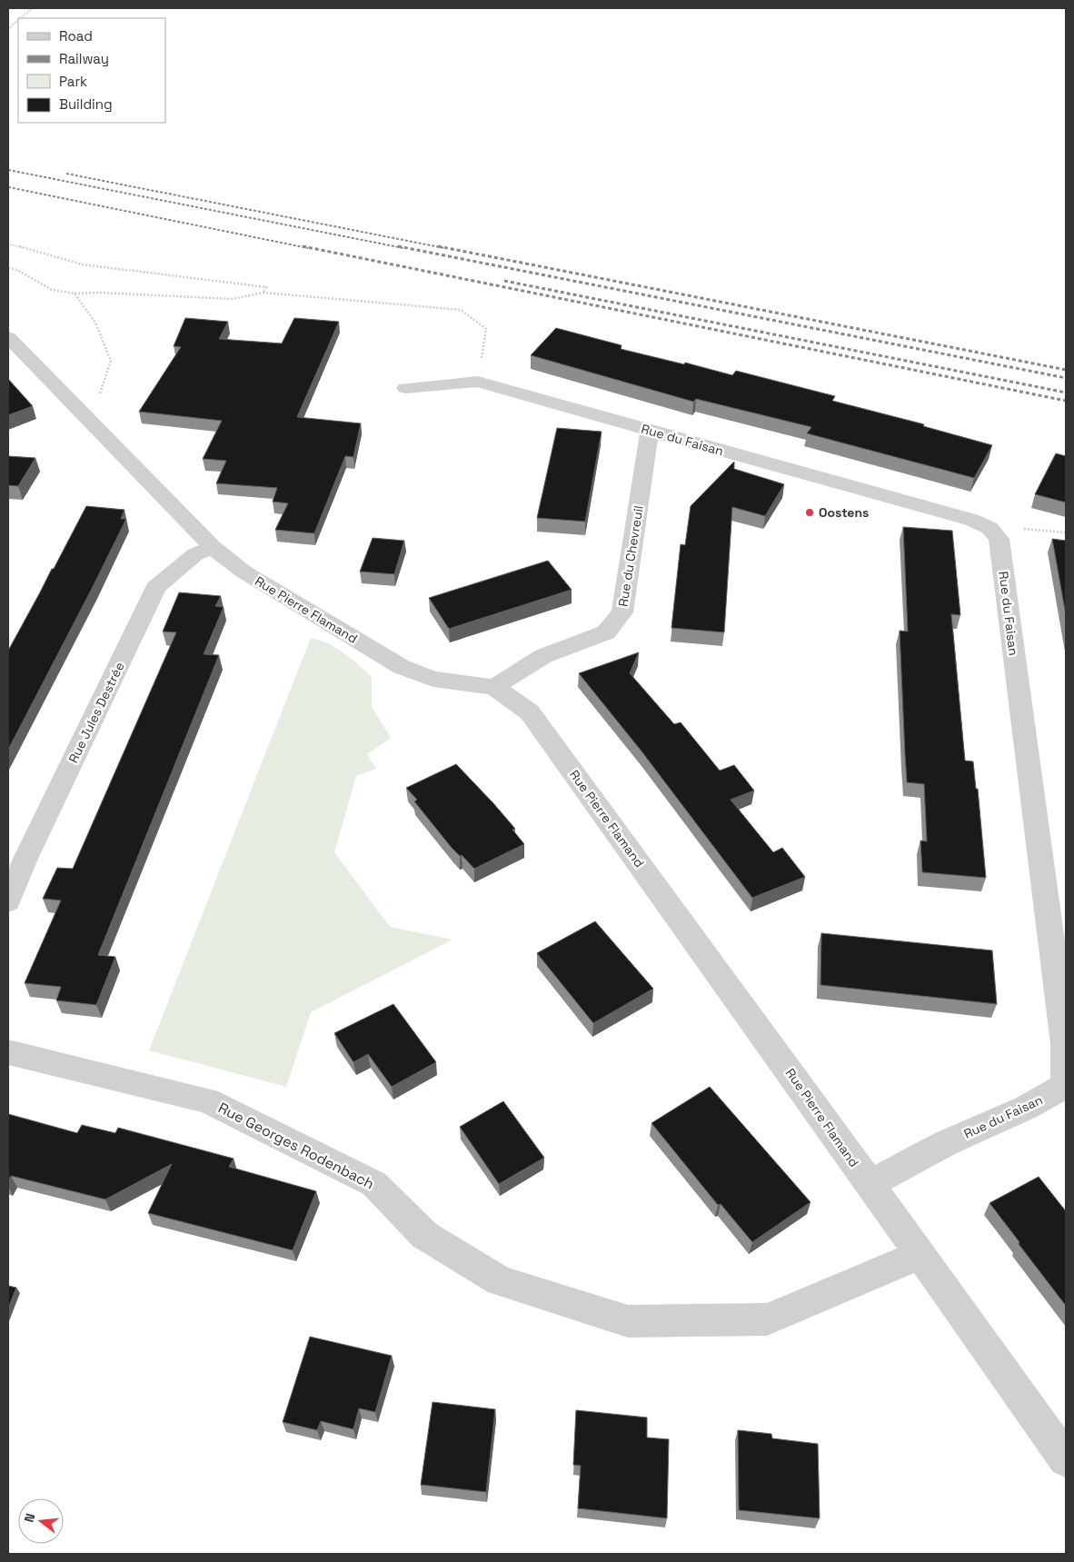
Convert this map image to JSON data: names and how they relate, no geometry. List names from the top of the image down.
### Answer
{
  "streets": {
    "street": [
      "Rue du Faisan",
      "Rue du Chevreuil",
      "Rue Pierre Flamand",
      "Rue Jules Destrée",
      "Rue Georges Rodenbach"
    ]
  },
  "crossings": [
    ["Rue du Faisan", "Rue du Chevreuil"],
    ["Rue du Faisan", "Rue Pierre Flamand"],
    ["Rue du Chevreuil", "Rue Pierre Flamand"],
    ["Rue Pierre Flamand", "Rue Jules Destrée"],
    ["Rue Pierre Flamand", "Rue Georges Rodenbach"]
  ],
  "places": ["Oostens"],
  "legend": [
    "Road",
    "Railway",
    "Park",
    "Building"
  ],
  "north": "left"
}
